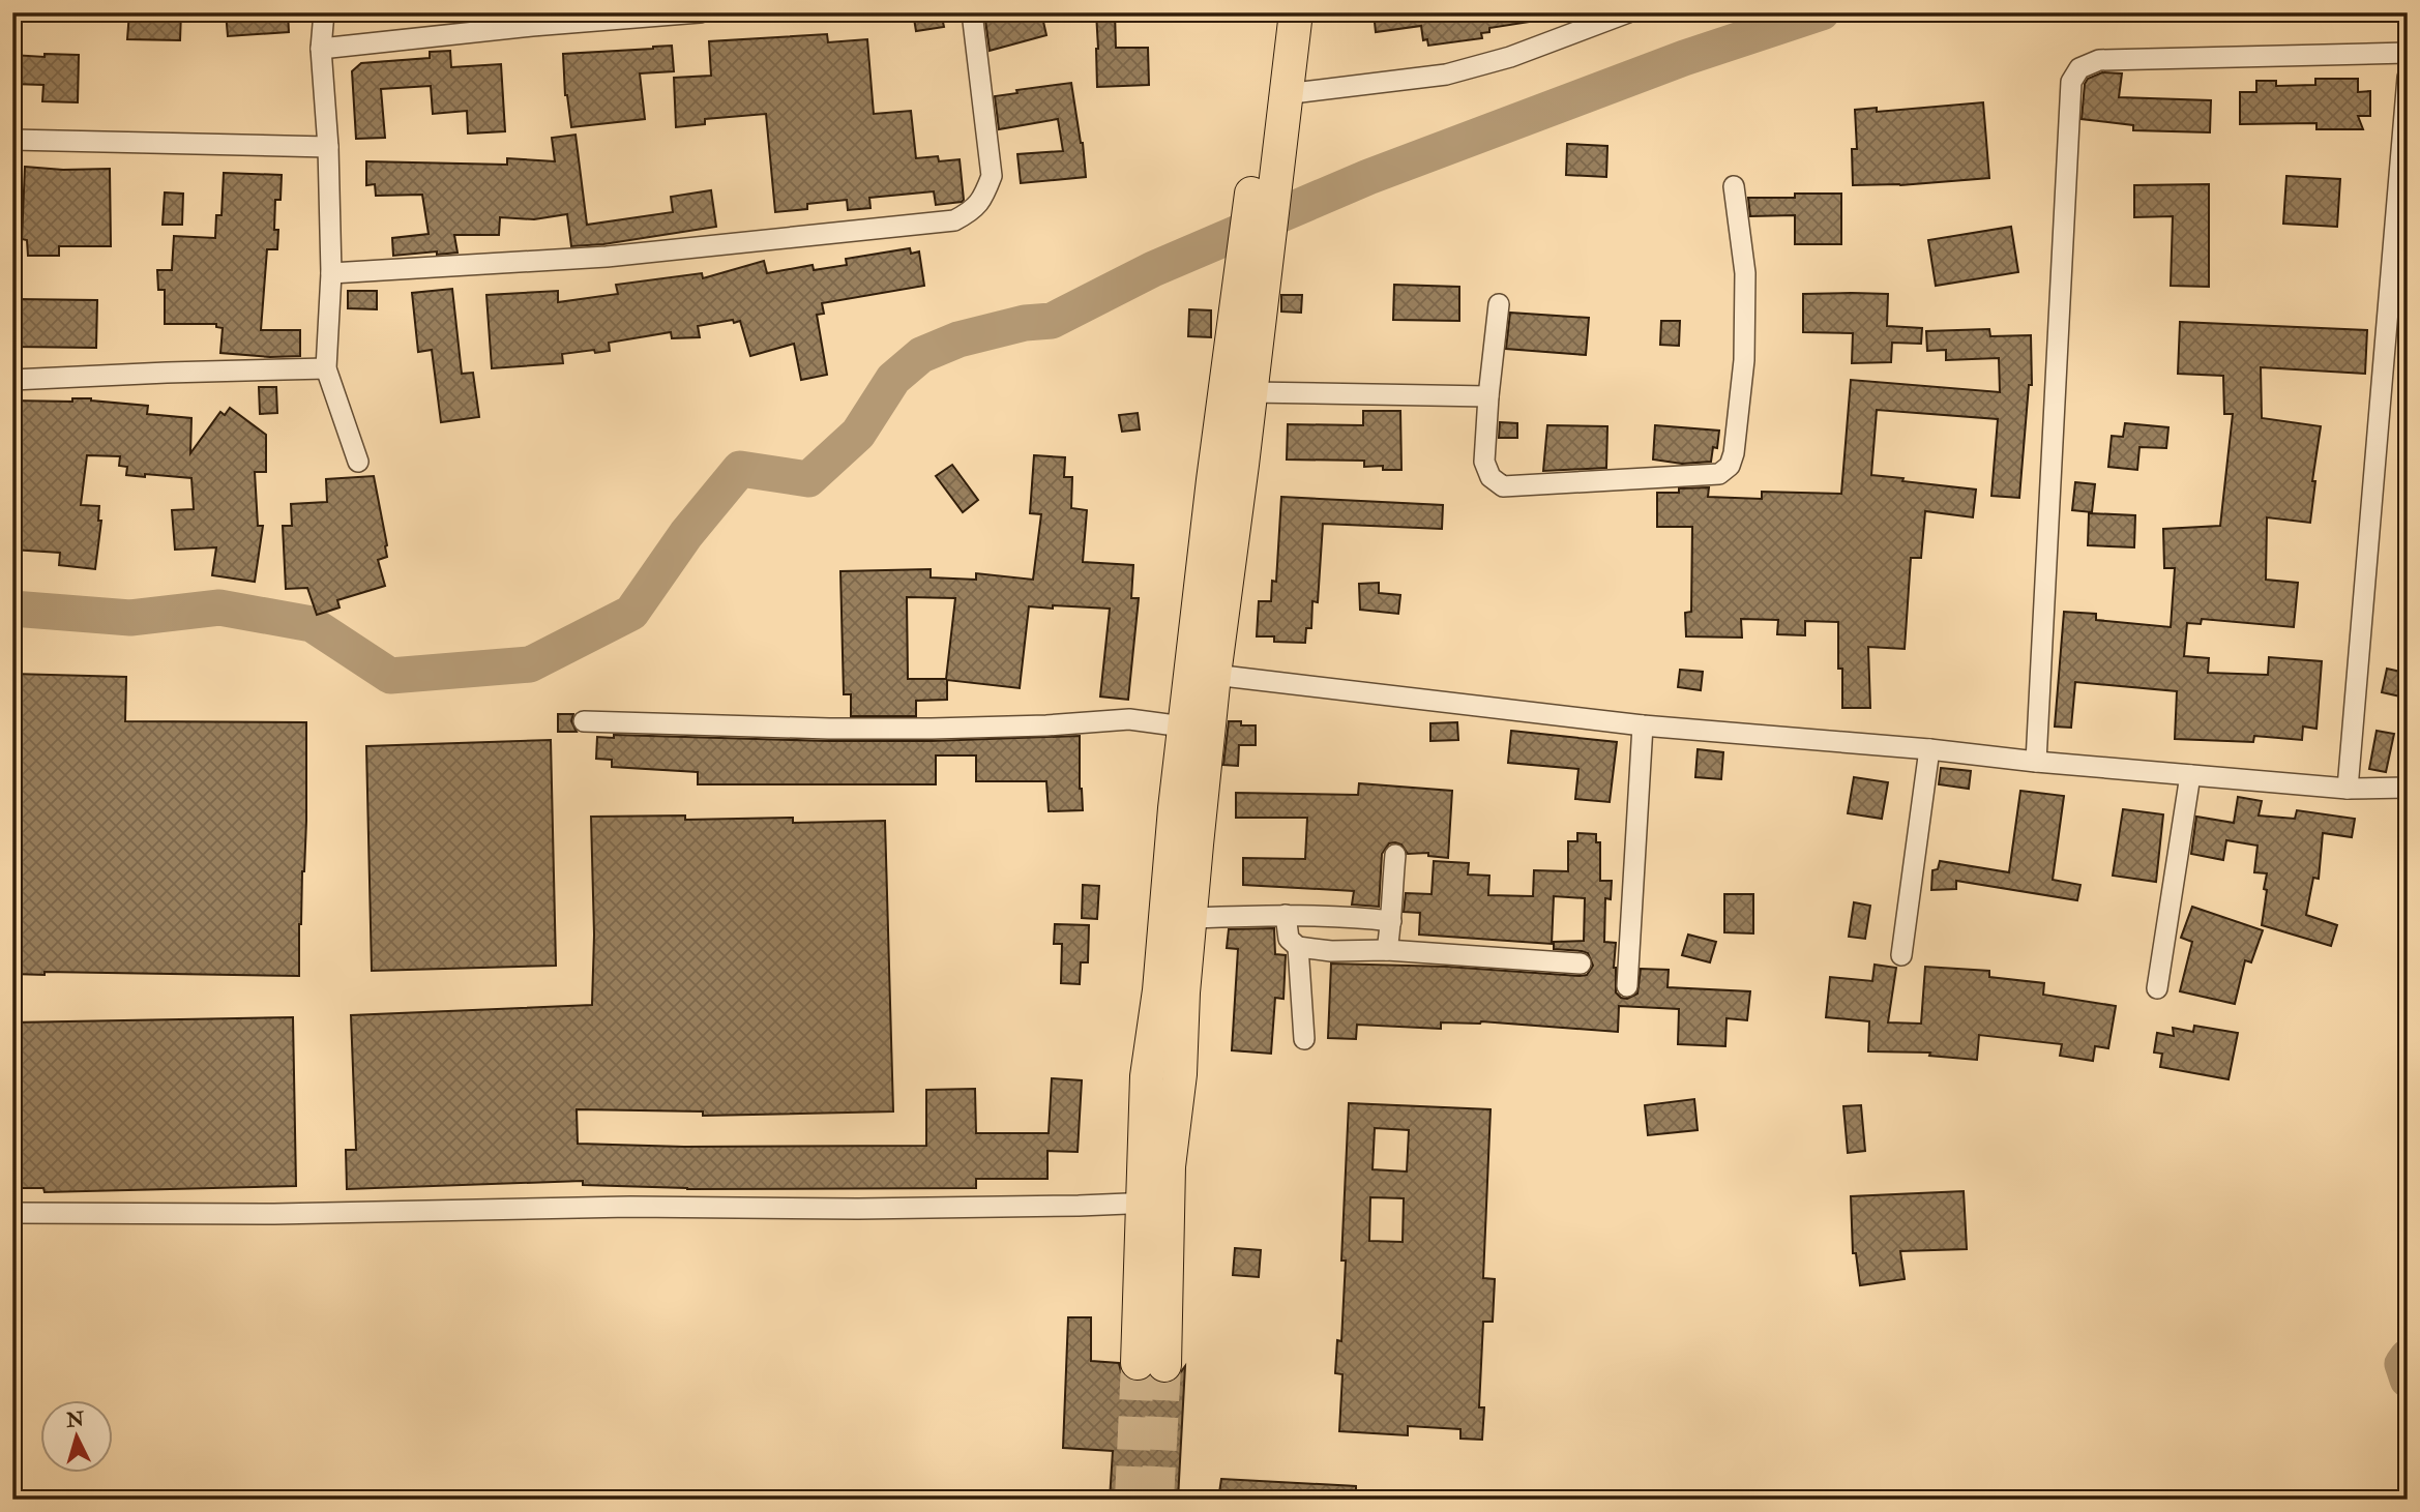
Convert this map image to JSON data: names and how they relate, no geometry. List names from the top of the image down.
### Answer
{
  "north": "top"
}
